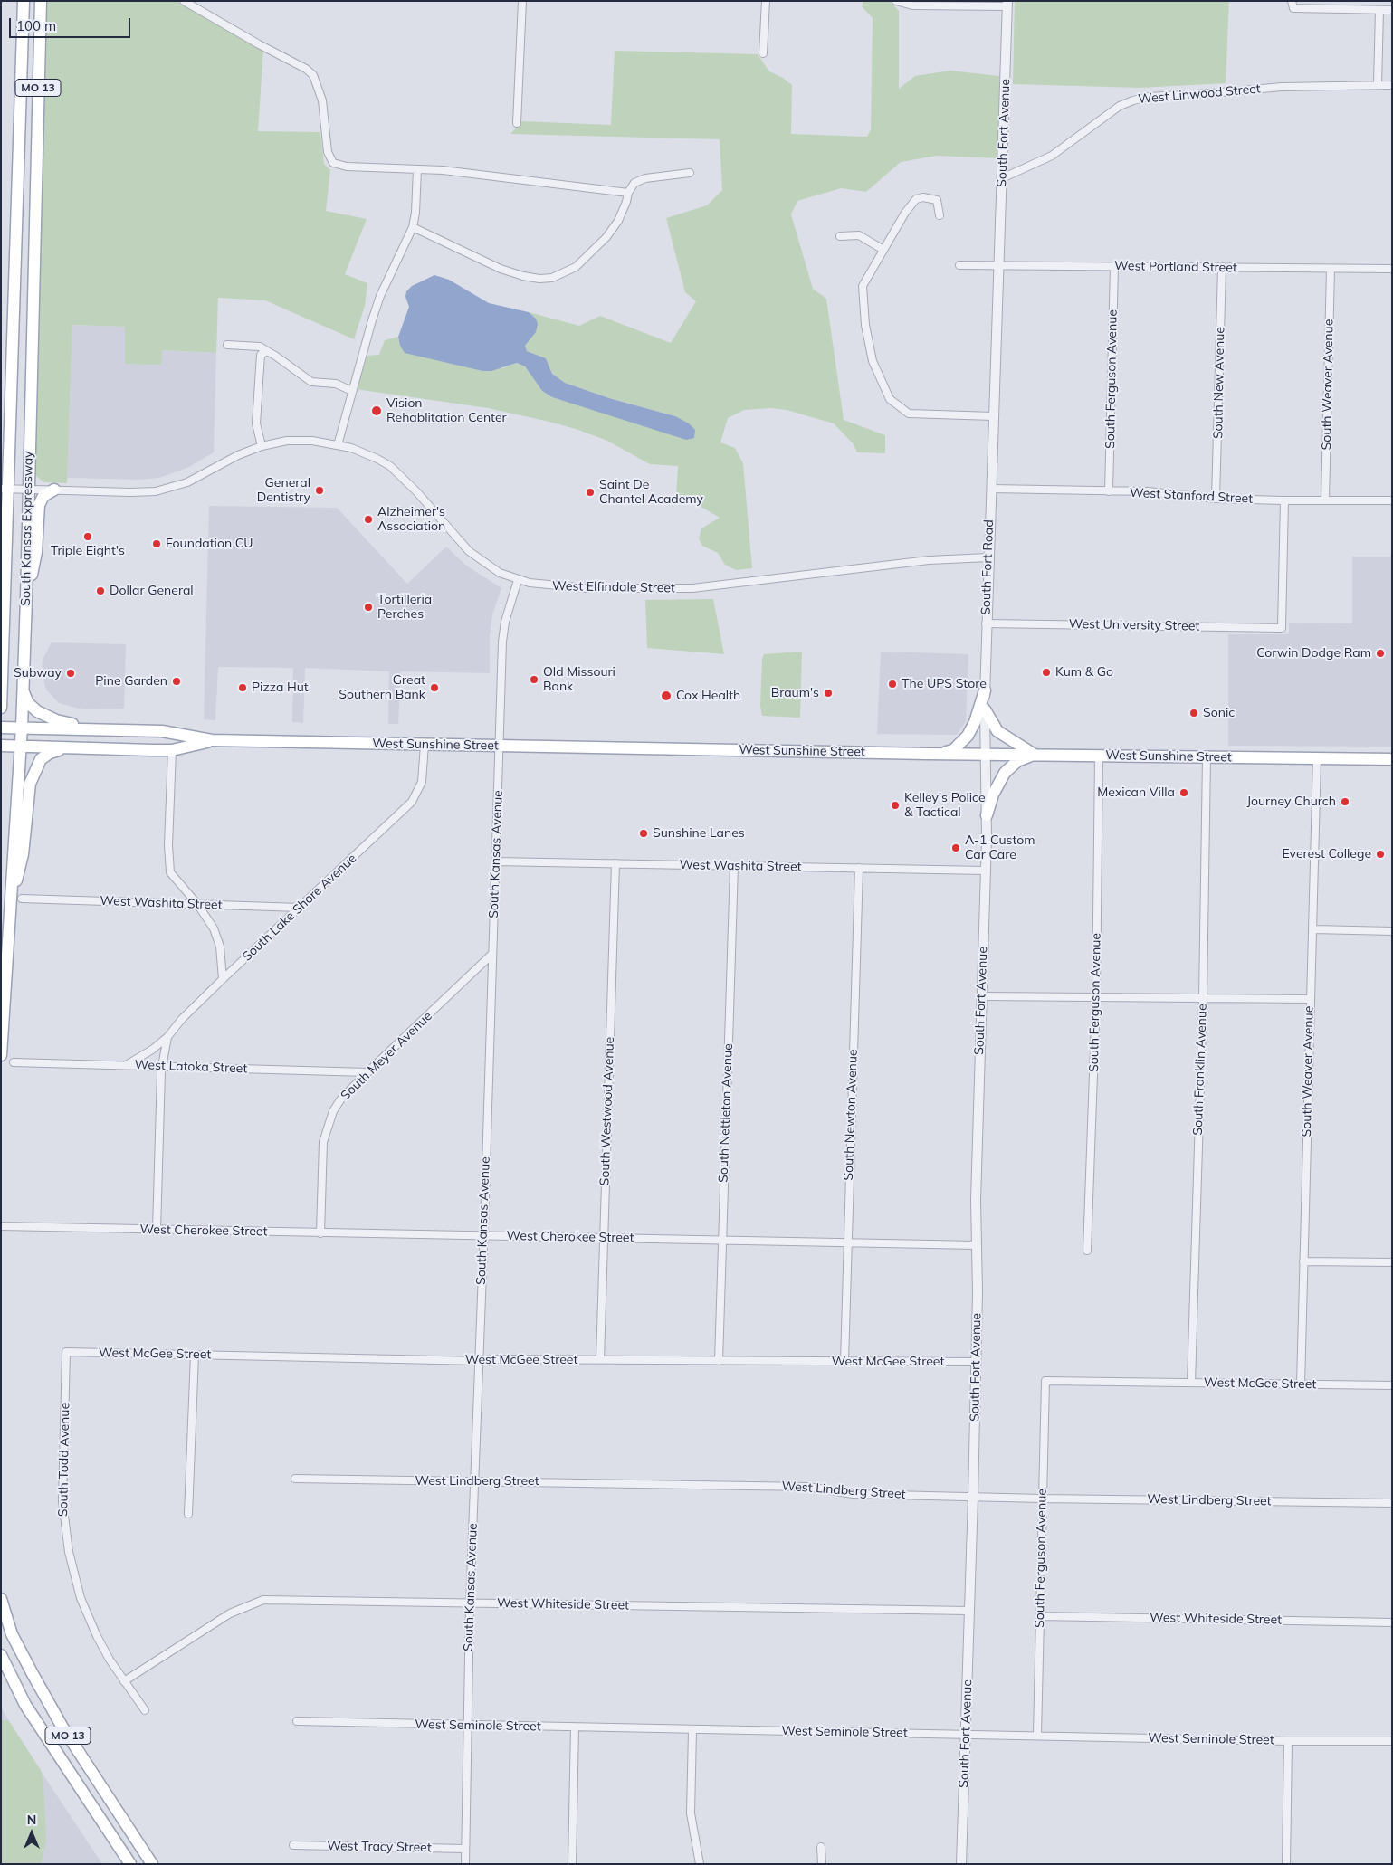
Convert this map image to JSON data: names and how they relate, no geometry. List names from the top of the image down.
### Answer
{
  "streets": {
    "main road": ["MO 13", "South Kansas Expressway", "West Sunshine Street"],
    "street": [
      "West Linwood Street",
      "South Fort Avenue",
      "West Portland Street",
      "South Ferguson Avenue",
      "South New Avenue",
      "South Weaver Avenue",
      "West Stanford Street",
      "South Fort Road",
      "West Elfindale Street",
      "West University Street",
      "South Kansas Avenue",
      "West Washita Street",
      "South Lake Shore Avenue",
      "South Meyer Avenue",
      "West Latoka Street",
      "South Franklin Avenue",
      "South Westwood Avenue",
      "South Nettleton Avenue",
      "South Newton Avenue",
      "West Cherokee Street",
      "West McGee Street",
      "South Todd Avenue",
      "West Lindberg Street",
      "West Whiteside Street",
      "West Seminole Street",
      "West Tracy Street"
    ]
  },
  "crossings": [
    ["West Linwood Street", "South Fort Avenue"],
    ["South Fort Avenue", "West Portland Street"],
    ["South Fort Avenue", "South Fort Road"],
    ["South Fort Avenue", "West Washita Street"],
    ["South Fort Avenue", "West Cherokee Street"],
    ["South Fort Avenue", "West McGee Street"],
    ["South Fort Avenue", "West Lindberg Street"],
    ["South Fort Avenue", "West Whiteside Street"],
    ["South Fort Avenue", "West Seminole Street"],
    ["West Portland Street", "South Ferguson Avenue"],
    ["West Portland Street", "South New Avenue"],
    ["West Portland Street", "South Weaver Avenue"],
    ["West Portland Street", "South Fort Road"],
    ["South Ferguson Avenue", "West Stanford Street"],
    ["South Ferguson Avenue", "West Sunshine Street"],
    ["South Ferguson Avenue", "West McGee Street"],
    ["South Ferguson Avenue", "West Lindberg Street"],
    ["South Ferguson Avenue", "West Whiteside Street"],
    ["South Ferguson Avenue", "West Seminole Street"],
    ["South New Avenue", "West Stanford Street"],
    ["South Weaver Avenue", "West Stanford Street"],
    ["South Weaver Avenue", "West Sunshine Street"],
    ["South Weaver Avenue", "West McGee Street"],
    ["West Stanford Street", "South Fort Road"],
    ["West Stanford Street", "West University Street"],
    ["South Kansas Expressway", "West Elfindale Street"],
    ["South Kansas Expressway", "West Sunshine Street"],
    ["South Fort Road", "West Elfindale Street"],
    ["South Fort Road", "West University Street"],
    ["South Fort Road", "West Sunshine Street"],
    ["South Fort Road", "West Washita Street"],
    ["West Elfindale Street", "South Kansas Avenue"],
    ["West Sunshine Street", "South Kansas Avenue"],
    ["West Sunshine Street", "South Lake Shore Avenue"],
    ["West Sunshine Street", "South Franklin Avenue"],
    ["South Kansas Avenue", "West Washita Street"],
    ["South Kansas Avenue", "South Meyer Avenue"],
    ["South Kansas Avenue", "West Cherokee Street"],
    ["South Kansas Avenue", "West McGee Street"],
    ["South Kansas Avenue", "West Lindberg Street"],
    ["South Kansas Avenue", "West Whiteside Street"],
    ["South Kansas Avenue", "West Seminole Street"],
    ["South Kansas Avenue", "West Tracy Street"],
    ["West Washita Street", "South Lake Shore Avenue"],
    ["West Washita Street", "South Westwood Avenue"],
    ["West Washita Street", "South Nettleton Avenue"],
    ["West Washita Street", "South Newton Avenue"],
    ["South Lake Shore Avenue", "West Latoka Street"],
    ["South Meyer Avenue", "West Latoka Street"],
    ["South Meyer Avenue", "West Cherokee Street"],
    ["South Franklin Avenue", "West McGee Street"],
    ["South Westwood Avenue", "West Cherokee Street"],
    ["South Westwood Avenue", "West McGee Street"],
    ["South Nettleton Avenue", "West Cherokee Street"],
    ["South Nettleton Avenue", "West McGee Street"],
    ["South Newton Avenue", "West Cherokee Street"],
    ["South Newton Avenue", "West McGee Street"],
    ["West McGee Street", "South Todd Avenue"],
    ["South Todd Avenue", "West Whiteside Street"]
  ],
  "places": [
    "Vision Rehablitation Center",
    "General Dentistry",
    "Saint De Chantel Academy",
    "Alzheimer's Association",
    "Triple Eight's",
    "Foundation CU",
    "Dollar General",
    "Tortilleria Perches",
    "Corwin Dodge Ram",
    "Kum & Go",
    "Subway",
    "Old Missouri Bank",
    "Pine Garden",
    "The UPS Store",
    "Pizza Hut",
    "Great Southern Bank",
    "Braum's",
    "Cox Health",
    "Sonic",
    "Mexican Villa",
    "Journey Church",
    "Kelley's Police & Tactical",
    "Sunshine Lanes",
    "A-1 Custom Car Care",
    "Everest College"
  ],
  "scale_bar": "100 m",
  "north": "top"
}
